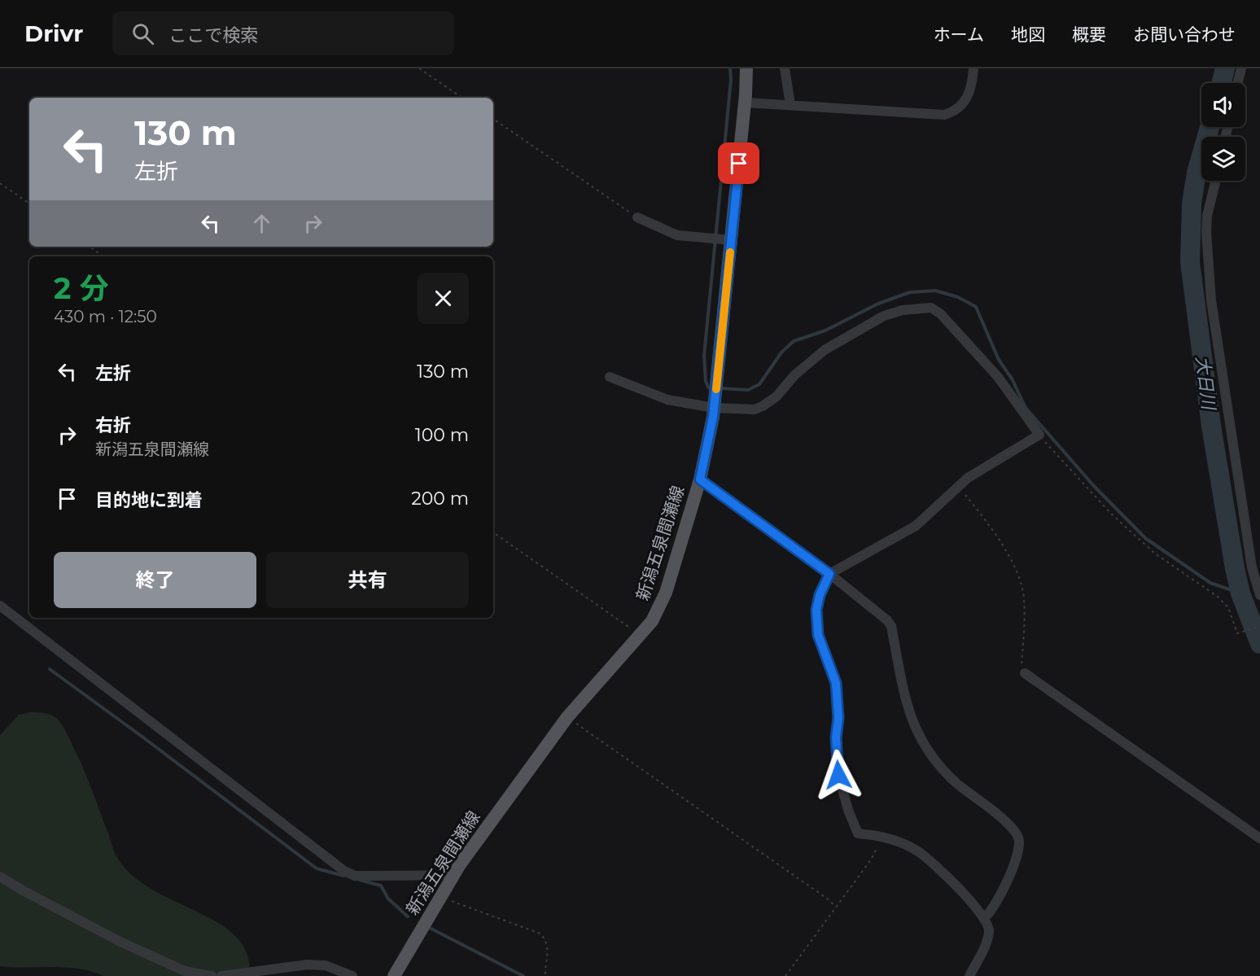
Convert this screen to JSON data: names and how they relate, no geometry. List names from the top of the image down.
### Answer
{
  "streets": {
    "main road": ["新潟五泉間瀬線"]
  },
  "water": ["大日川"],
  "page": {
    "header": "Drivr",
    "search": "ここで検索",
    "nav": [
      "ホーム",
      "地図",
      "概要",
      "お問い合わせ"
    ],
    "turn": ["130 m", "左折"],
    "heading": ["2 分", "430 m · 12:50"],
    "list": [
      {
        "name": "左折",
        "value": "130 m"
      },
      {
        "name": "右折",
        "note": "新潟五泉間瀬線",
        "value": "100 m"
      },
      {
        "name": "目的地に到着",
        "value": "200 m"
      }
    ],
    "buttons": ["終了", "共有"]
  }
}
